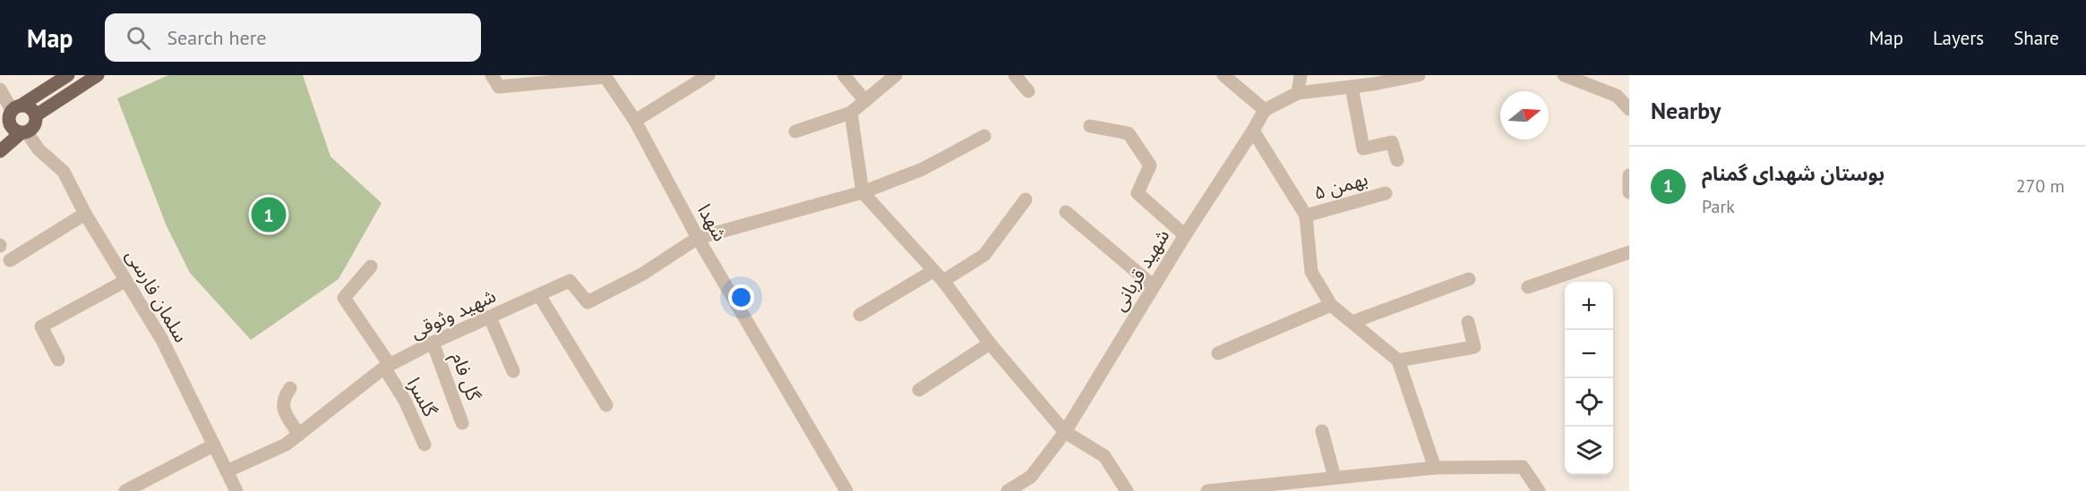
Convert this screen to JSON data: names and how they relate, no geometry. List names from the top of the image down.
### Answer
{
  "streets": {
    "street": [
      "بهمن ۵",
      "شهدا",
      "شهید قربانی",
      "سلمان فارسی",
      "شهید وثوقی",
      "گل فام",
      "گلسرا"
    ]
  },
  "crossings": [
    ["شهدا", "شهید وثوقی"],
    ["سلمان فارسی", "شهید وثوقی"],
    ["شهید وثوقی", "گل فام"],
    ["شهید وثوقی", "گلسرا"]
  ],
  "north": "right",
  "page": {
    "header": "Map",
    "search": "Search here",
    "nav": ["Map", "Layers", "Share"],
    "heading": "Nearby",
    "list": [
      {
        "mark": "1",
        "name": "بوستان شهدای گمنام",
        "note": "Park",
        "value": "270 m"
      }
    ],
    "pins": "1",
    "map_buttons": ["+", "−"]
  }
}
